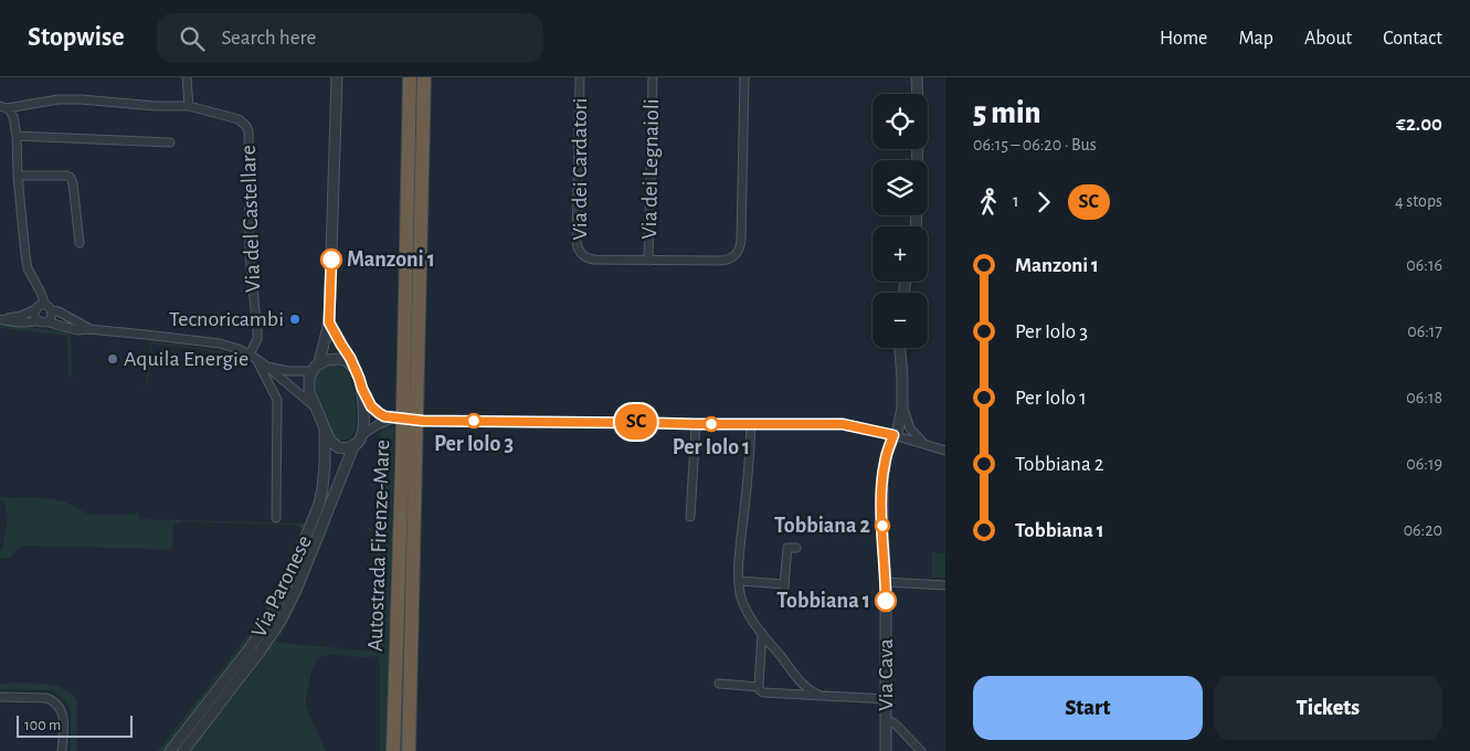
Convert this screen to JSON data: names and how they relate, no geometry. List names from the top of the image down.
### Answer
{
  "streets": {
    "highway": ["Autostrada Firenze-Mare"],
    "street": [
      "Via dei Cardatori",
      "Via dei Legnaioli",
      "Via del Castellare",
      "Via Paronese",
      "Via Cava"
    ]
  },
  "crossings": [
    ["Via dei Cardatori", "Via dei Legnaioli"]
  ],
  "places": [
    "Manzoni 1",
    "Tecnoricambi",
    "Aquila Energie",
    "Per Iolo 3",
    "Per Iolo 1",
    "Tobbiana 2",
    "Tobbiana 1"
  ],
  "lines": ["bus line SC"],
  "scale_bar": "100 m",
  "page": {
    "header": "Stopwise",
    "search": "Search here",
    "nav": [
      "Home",
      "Map",
      "About",
      "Contact"
    ],
    "on_map": "SC",
    "heading": ["5 min", "06:15 – 06:20 · Bus", "€2.00"],
    "map_buttons": ["+", "−"],
    "legs": ["1", "SC", "4 stops"],
    "list": [
      {
        "name": "Manzoni 1",
        "value": "06:16"
      },
      {
        "name": "Per Iolo 3",
        "value": "06:17"
      },
      {
        "name": "Per Iolo 1",
        "value": "06:18"
      },
      {
        "name": "Tobbiana 2",
        "value": "06:19"
      },
      {
        "name": "Tobbiana 1",
        "value": "06:20"
      }
    ],
    "buttons": ["Start", "Tickets"],
    "scale": "100 m"
  }
}
